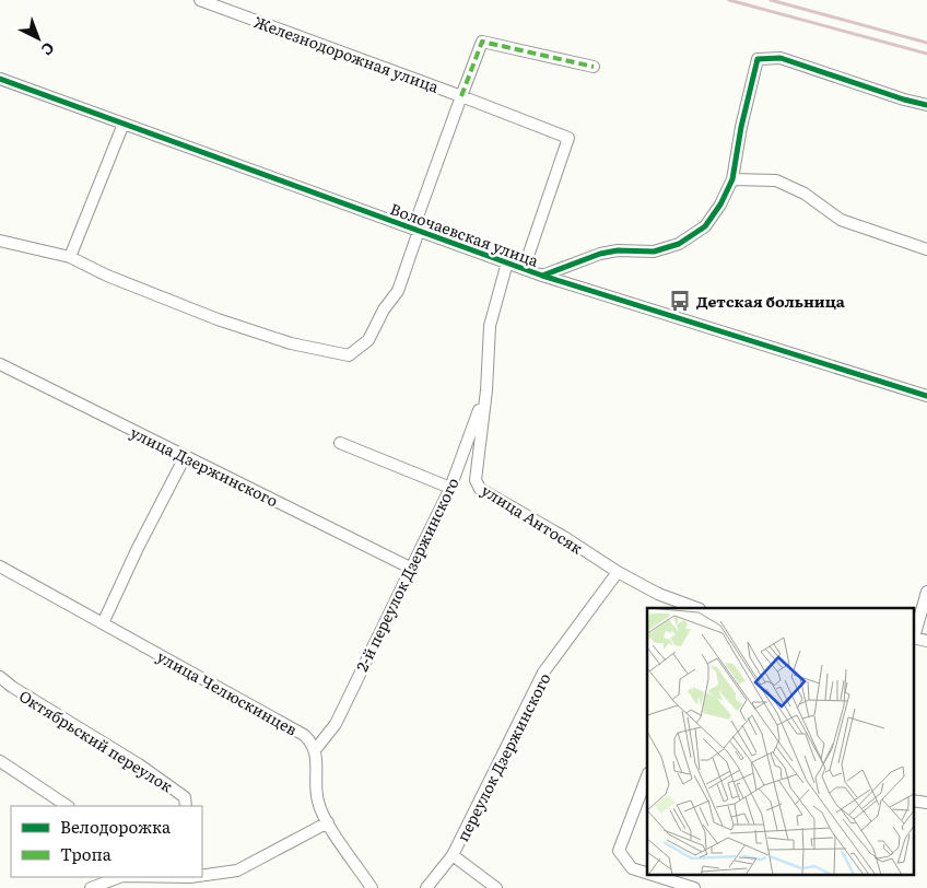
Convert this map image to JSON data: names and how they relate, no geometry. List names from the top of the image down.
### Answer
{
  "streets": {
    "street": [
      "Железнодорожная улица",
      "Волочаевская улица",
      "улица Дзержинского",
      "улица Антосяк",
      "2-й переулок Дзержинского",
      "улица Челюскинцев",
      "Октябрьский переулок",
      "переулок Дзержинского"
    ]
  },
  "crossings": [
    ["Волочаевская улица", "улица Антосяк"],
    ["улица Дзержинского", "2-й переулок Дзержинского"],
    ["улица Антосяк", "2-й переулок Дзержинского"],
    ["улица Антосяк", "переулок Дзержинского"],
    ["2-й переулок Дзержинского", "улица Челюскинцев"]
  ],
  "places": {
    "bus stop": ["Детская больница"]
  },
  "legend": ["Велодорожка", "Тропа"],
  "north": "bottom right"
}
